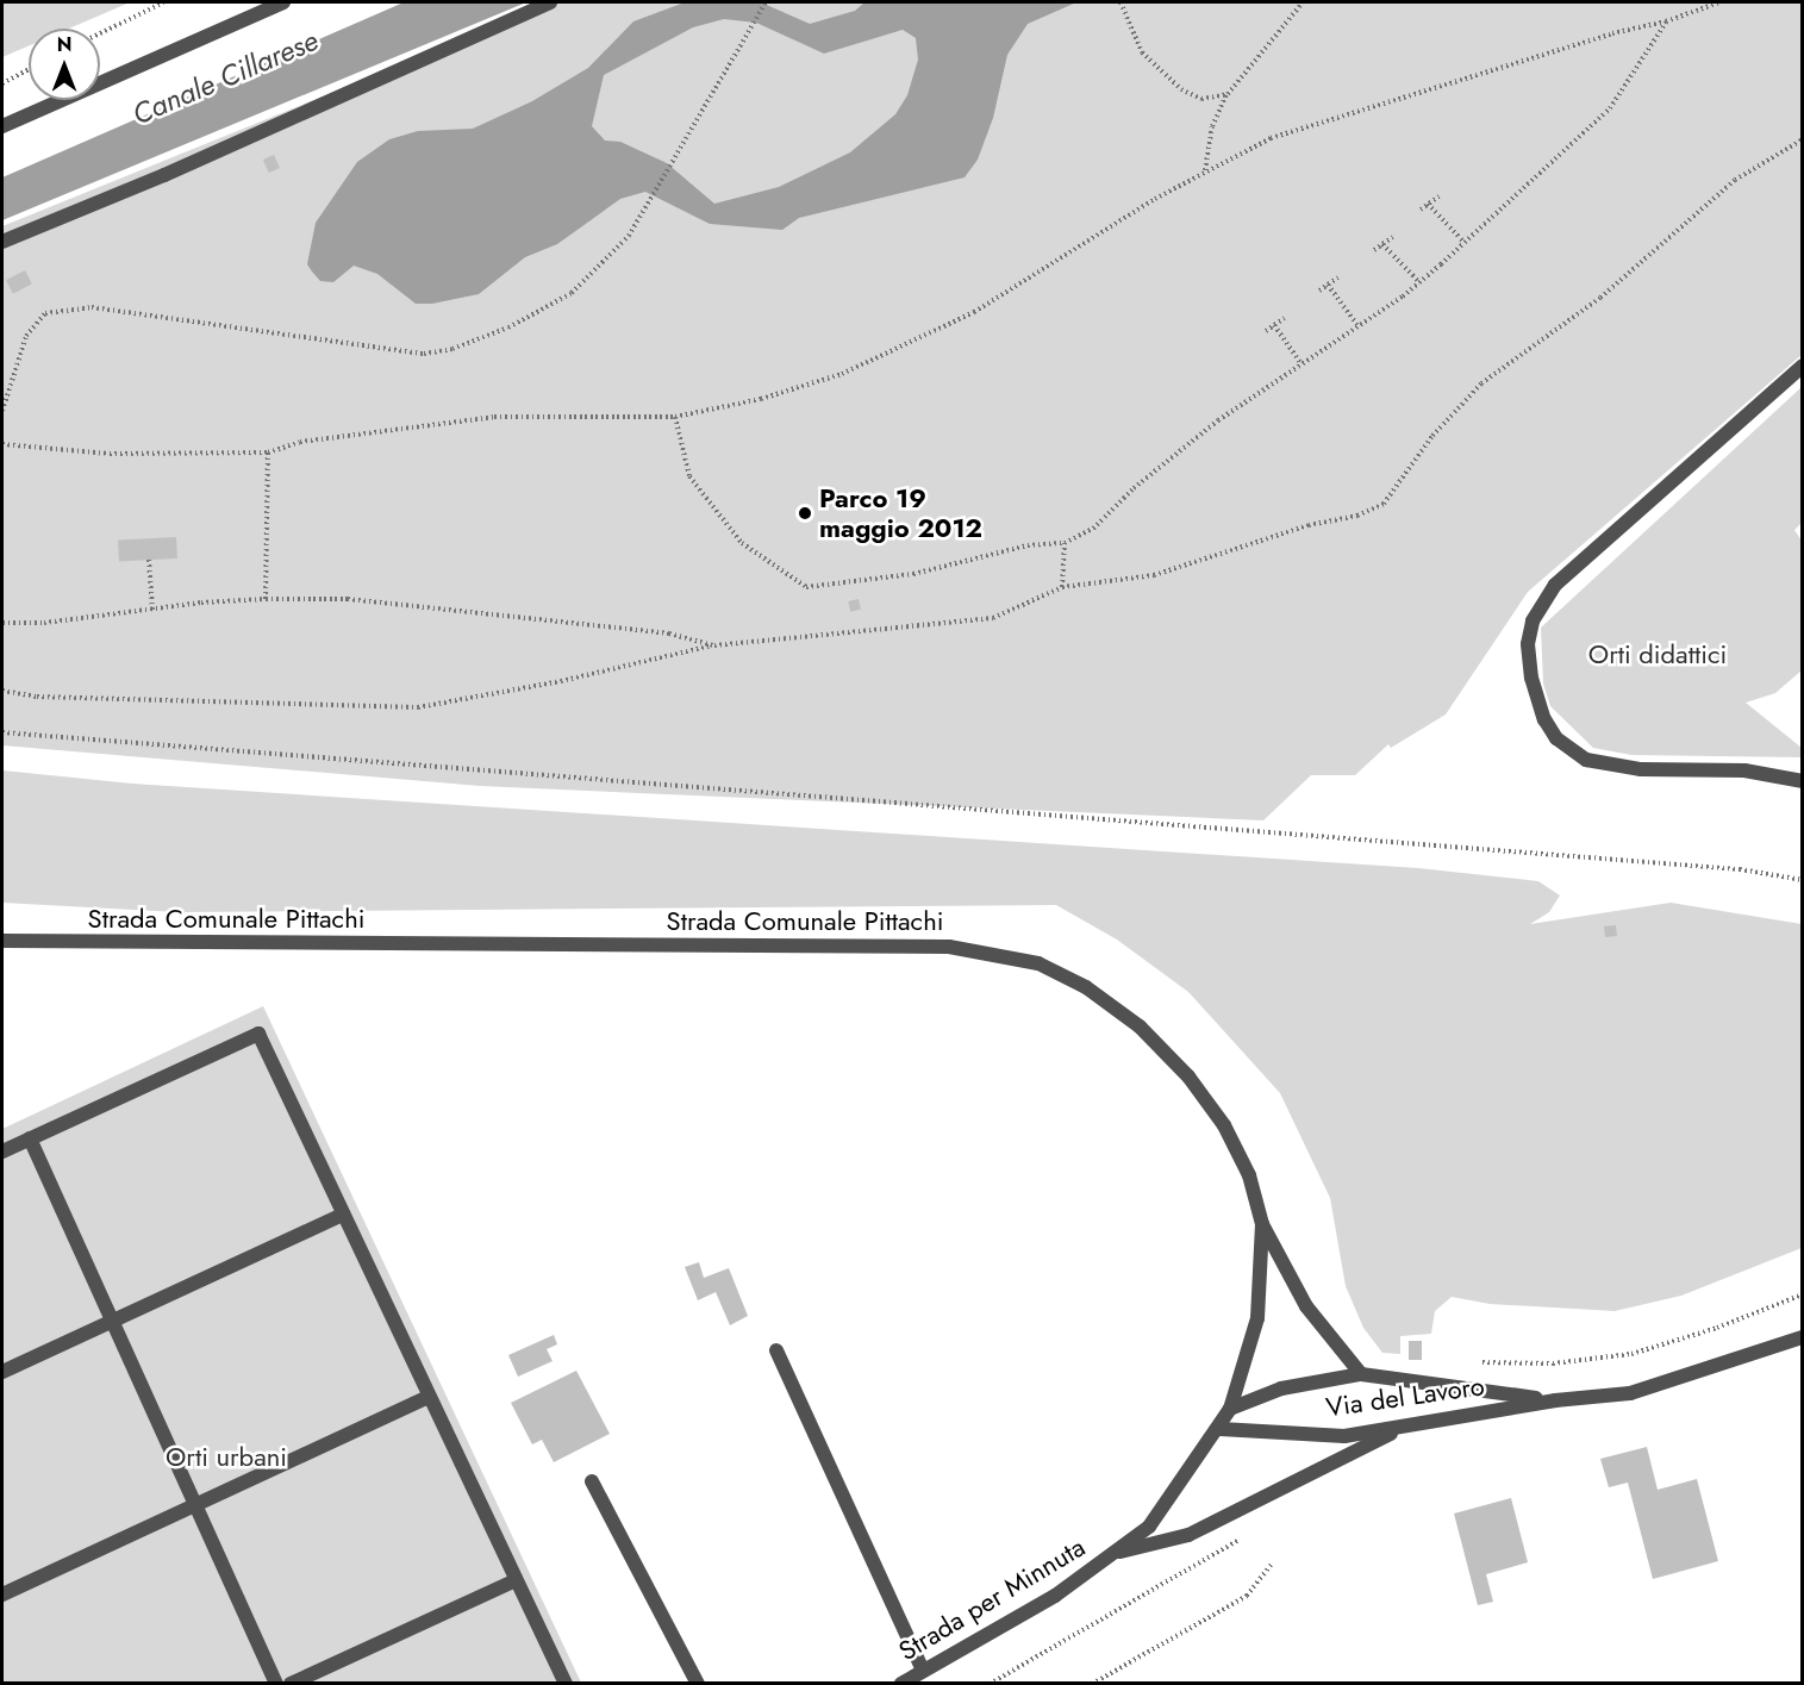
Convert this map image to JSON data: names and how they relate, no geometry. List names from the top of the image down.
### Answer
{
  "streets": {
    "street": ["Strada Comunale Pittachi", "Via del Lavoro", "Strada per Minnuta"]
  },
  "crossings": [
    ["Strada Comunale Pittachi", "Via del Lavoro"],
    ["Strada Comunale Pittachi", "Strada per Minnuta"],
    ["Via del Lavoro", "Strada per Minnuta"]
  ],
  "water": ["Canale Cillarese"],
  "parks": ["Orti didattici", "Orti urbani"],
  "places": ["Parco 19 maggio 2012"],
  "north": "top"
}
